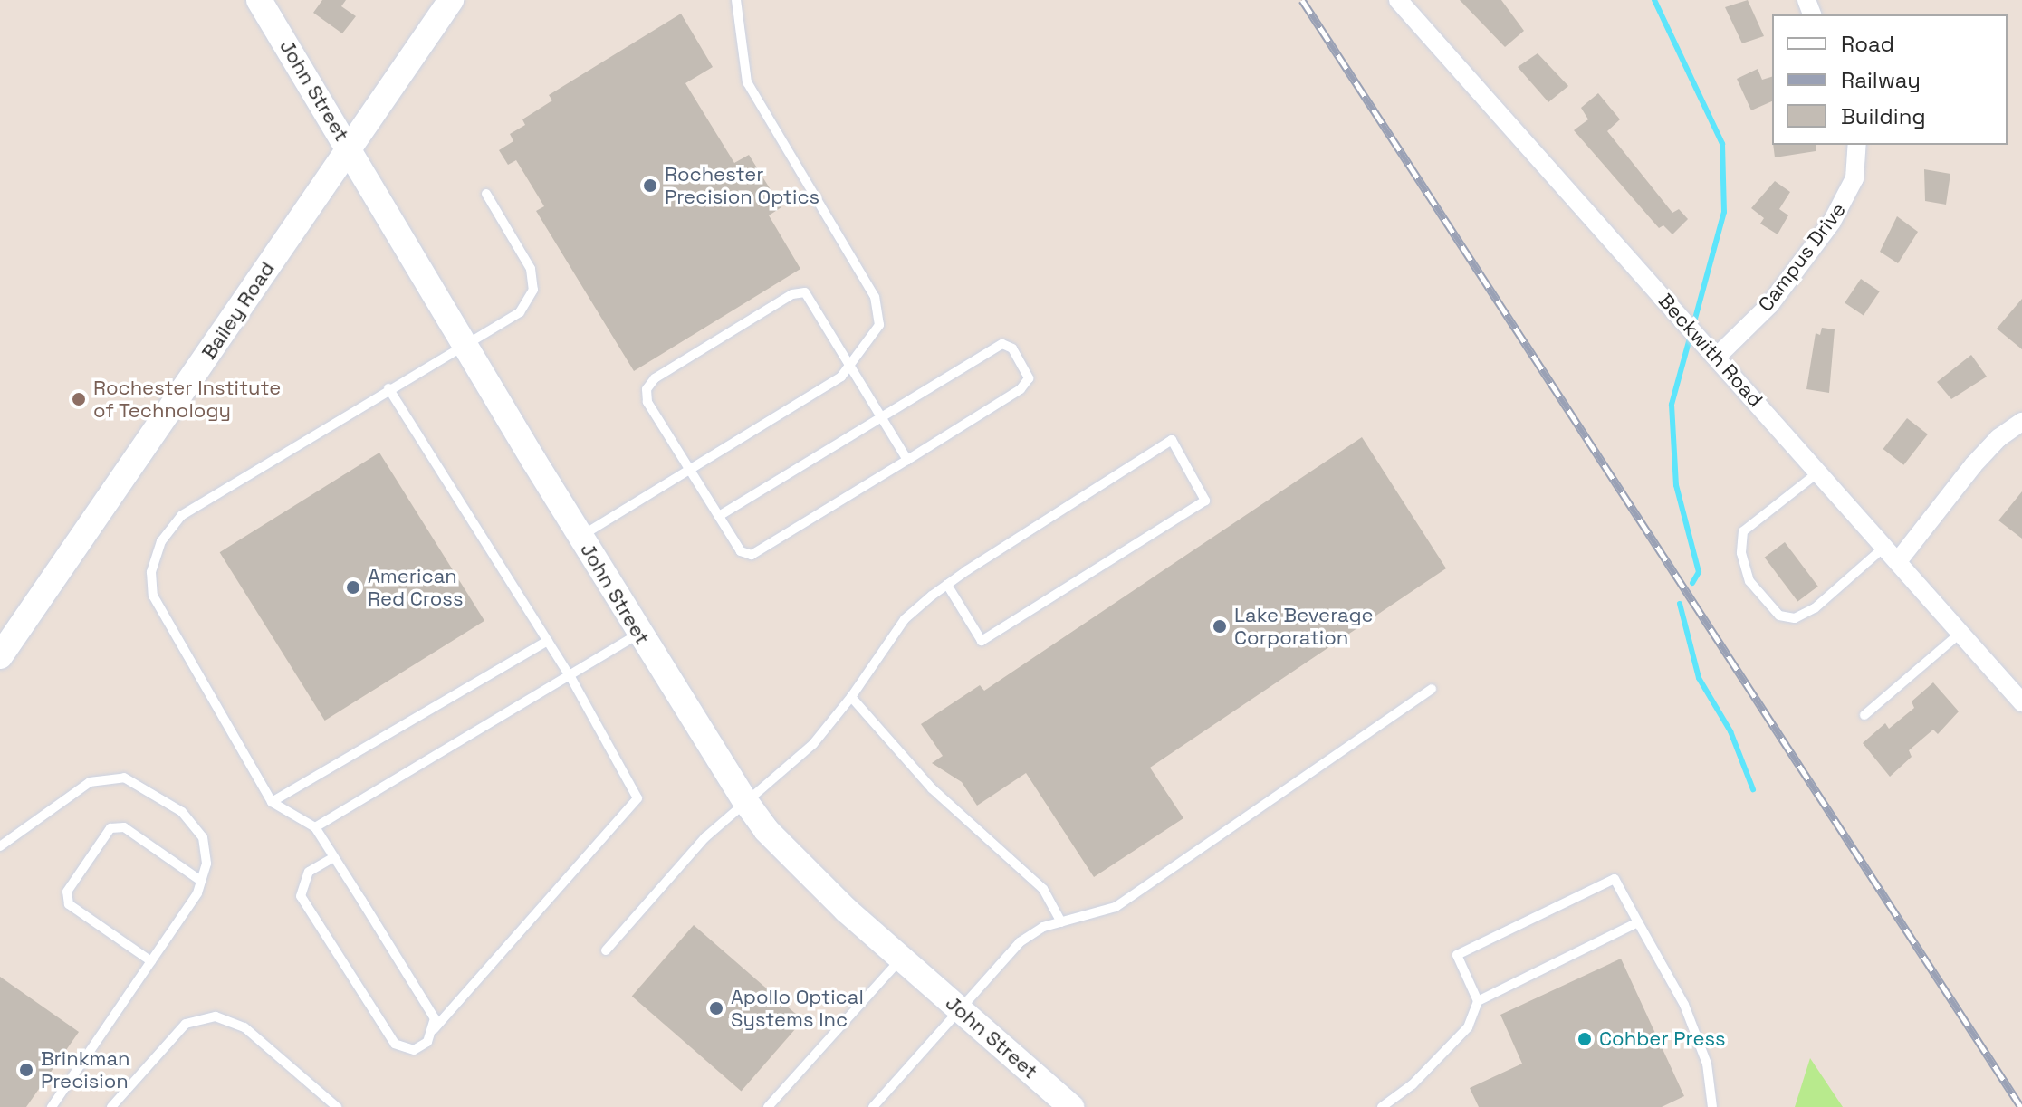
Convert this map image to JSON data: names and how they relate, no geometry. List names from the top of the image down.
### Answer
{
  "streets": {
    "street": [
      "John Street",
      "Campus Drive",
      "Bailey Road",
      "Beckwith Road"
    ]
  },
  "crossings": [
    ["John Street", "Bailey Road"],
    ["Campus Drive", "Beckwith Road"]
  ],
  "places": [
    "Rochester Precision Optics",
    "Rochester Institute of Technology",
    "American Red Cross",
    "Lake Beverage Corporation",
    "Apollo Optical Systems Inc",
    "Cohber Press",
    "Brinkman Precision"
  ],
  "legend": ["Road", "Railway", "Building"]
}
